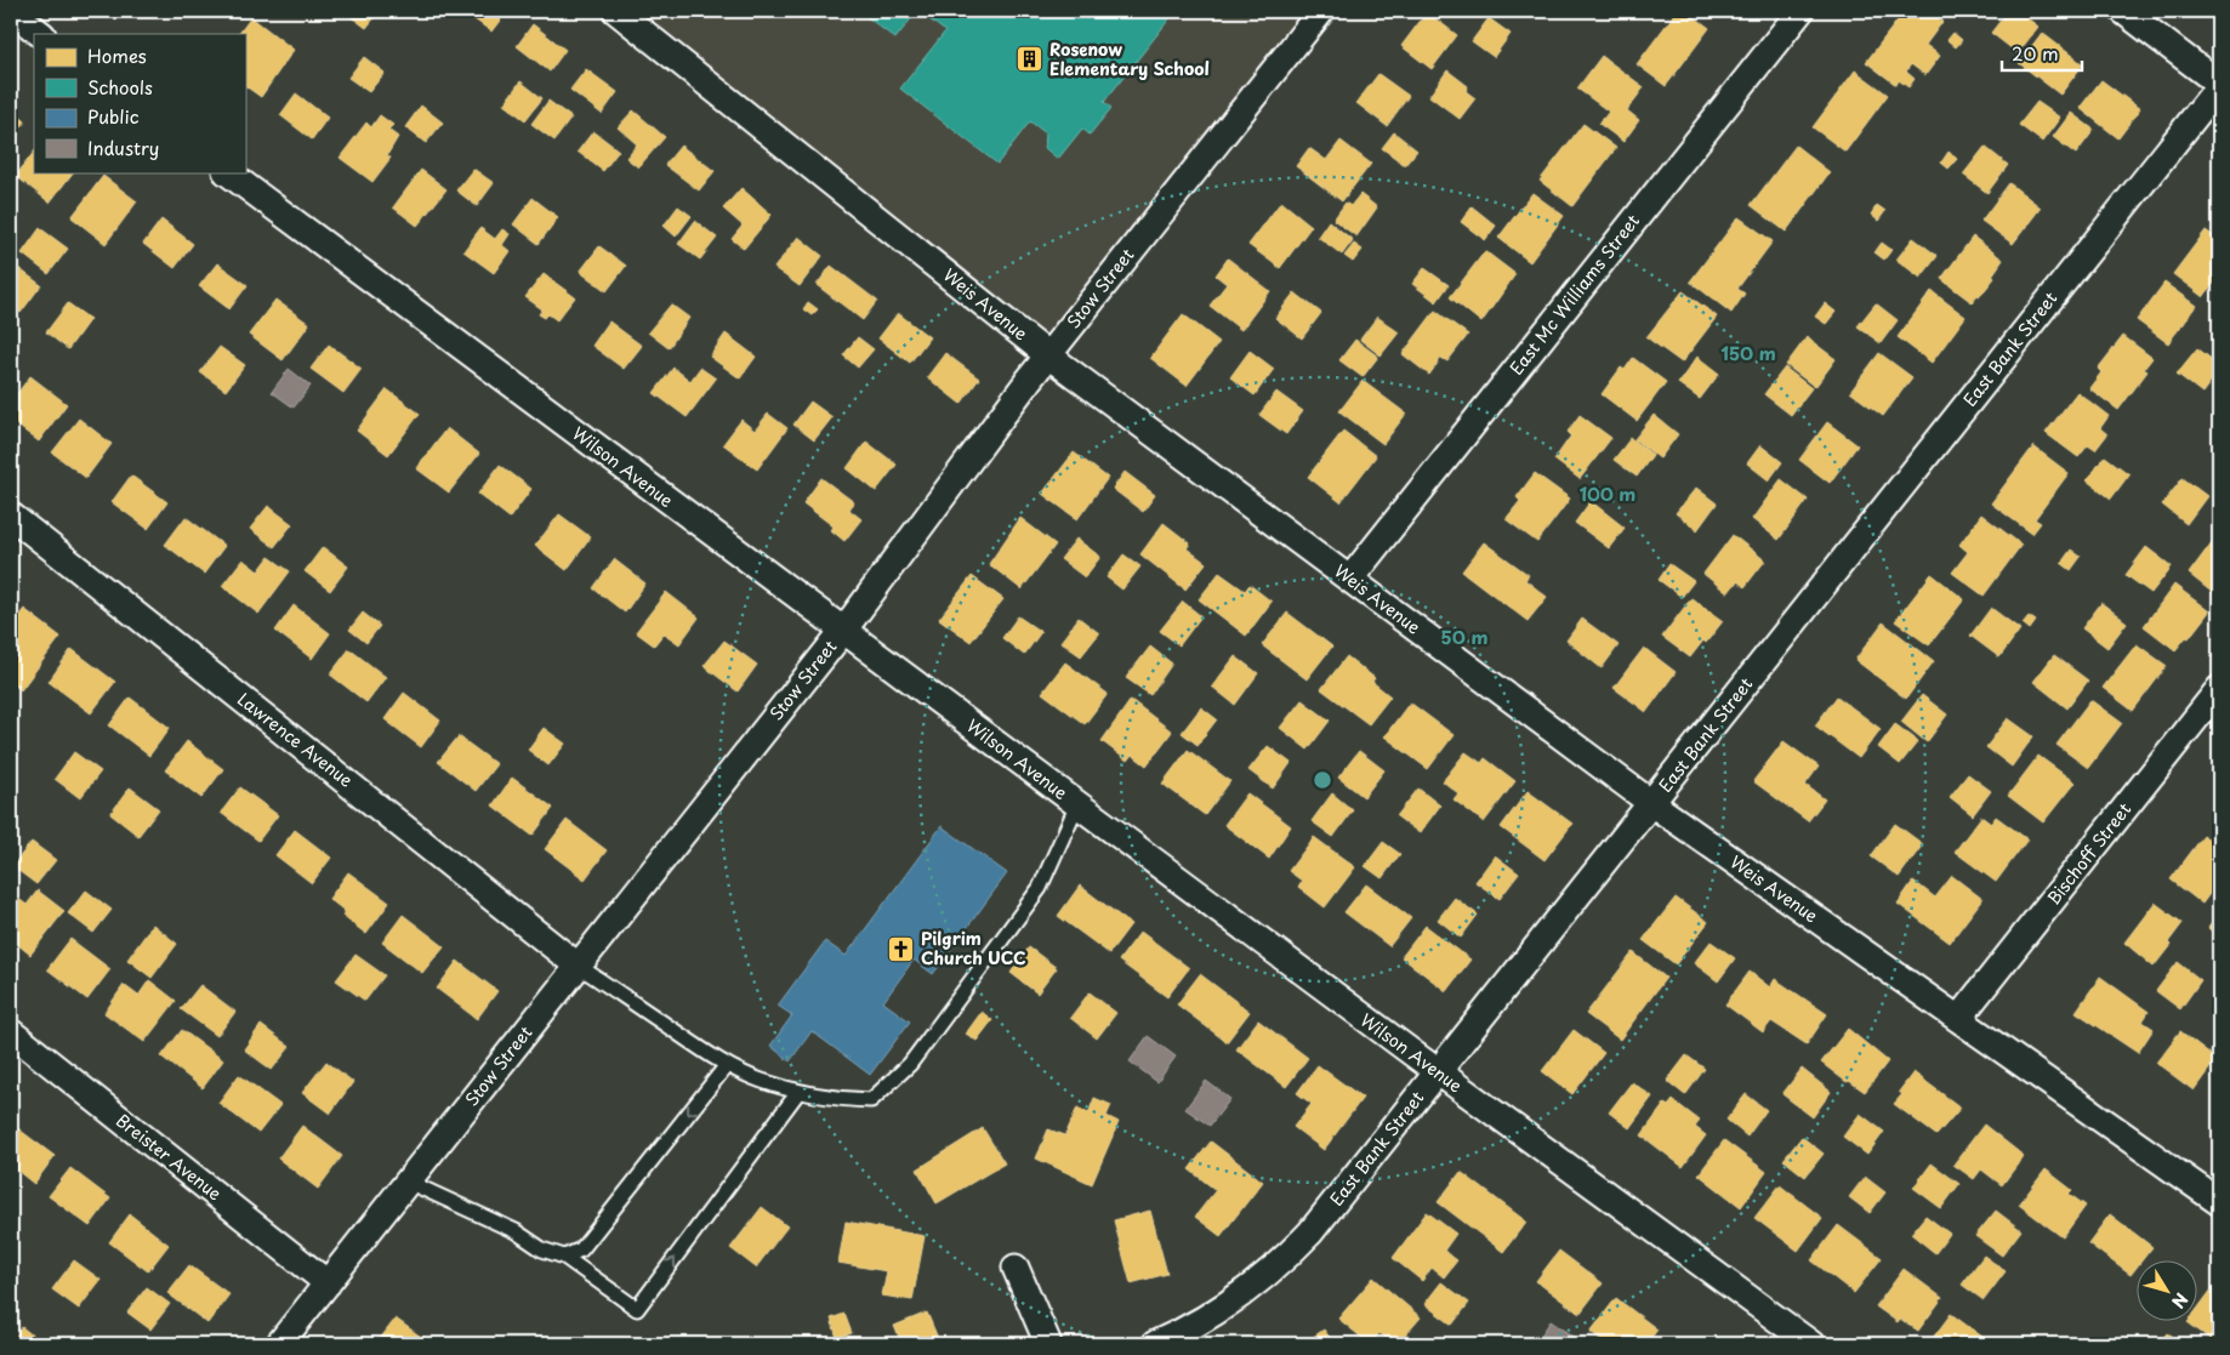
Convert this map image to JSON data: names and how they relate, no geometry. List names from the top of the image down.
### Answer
{
  "streets": {
    "street": [
      "Stow Street",
      "East Mc Williams Street",
      "Weis Avenue",
      "East Bank Street",
      "Wilson Avenue",
      "Lawrence Avenue",
      "Bischoff Street",
      "Breister Avenue"
    ]
  },
  "crossings": [
    ["Stow Street", "Weis Avenue"],
    ["Stow Street", "Wilson Avenue"],
    ["Stow Street", "Lawrence Avenue"],
    ["Stow Street", "Breister Avenue"],
    ["East Mc Williams Street", "Weis Avenue"],
    ["Weis Avenue", "East Bank Street"],
    ["Weis Avenue", "Bischoff Street"],
    ["East Bank Street", "Wilson Avenue"]
  ],
  "places": {
    "building": ["Rosenow Elementary School"],
    "church": ["Pilgrim Church UCC"]
  },
  "legend": [
    "Homes",
    "Schools",
    "Public",
    "Industry"
  ],
  "scale_bar": "20 m",
  "north": "bottom right",
  "rings": ["150 m", "100 m", "50 m"]
}
